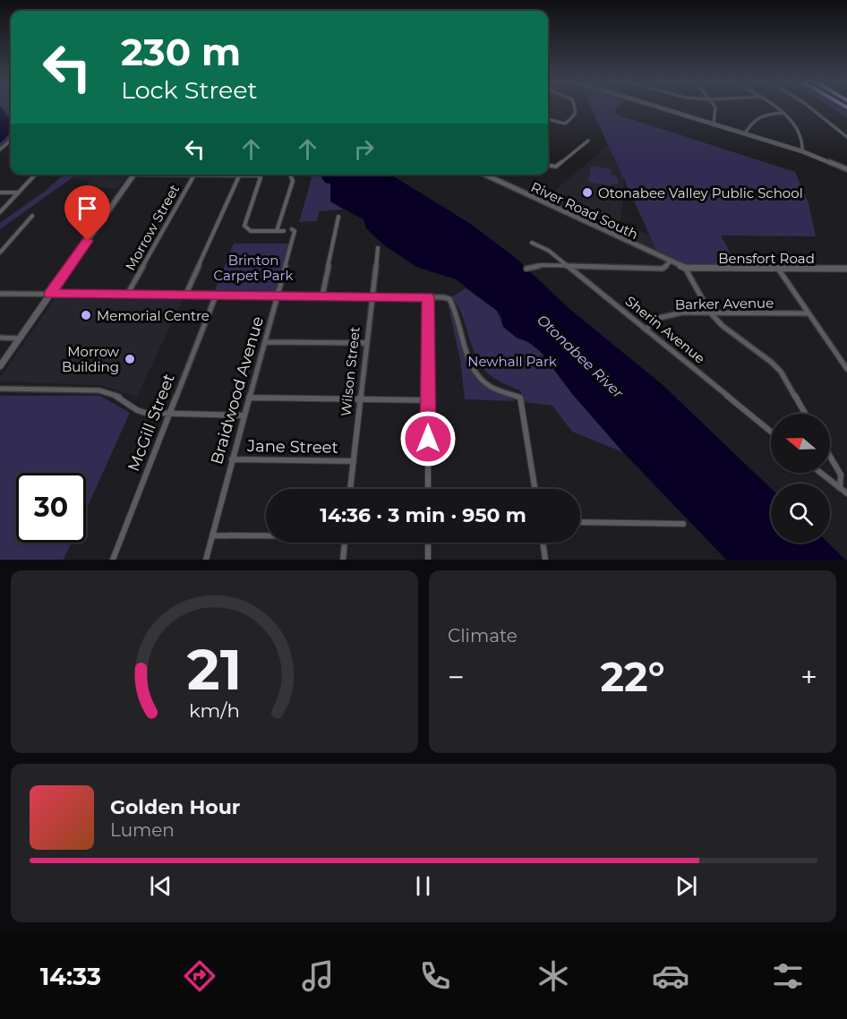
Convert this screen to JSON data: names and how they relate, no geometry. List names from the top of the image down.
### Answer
{
  "streets": {
    "street": [
      "River Road South",
      "Morrow Street",
      "Bensfort Road",
      "Barker Avenue",
      "Sherin Avenue",
      "Wilson Street",
      "Braidwood Avenue",
      "McGill Street",
      "Jane Street"
    ]
  },
  "crossings": [
    ["River Road South", "Bensfort Road"],
    ["Barker Avenue", "Sherin Avenue"],
    ["Wilson Street", "Jane Street"],
    ["Braidwood Avenue", "Jane Street"]
  ],
  "water": ["Otonabee River"],
  "parks": ["Brinton Carpet Park", "Newhall Park"],
  "places": ["Otonabee Valley Public School", "Memorial Centre", "Morrow Building"],
  "north": "left",
  "page": {
    "turn": ["230 m", "Lock Street"],
    "limit": "30",
    "trip": "14:36 · 3 min · 950 m",
    "tile": "Climate",
    "heat": ["−", "22°", "+"],
    "song": ["Golden Hour", "Lumen"],
    "tabs": "14:33",
    "gauge": ["21", "km/h"]
  }
}
